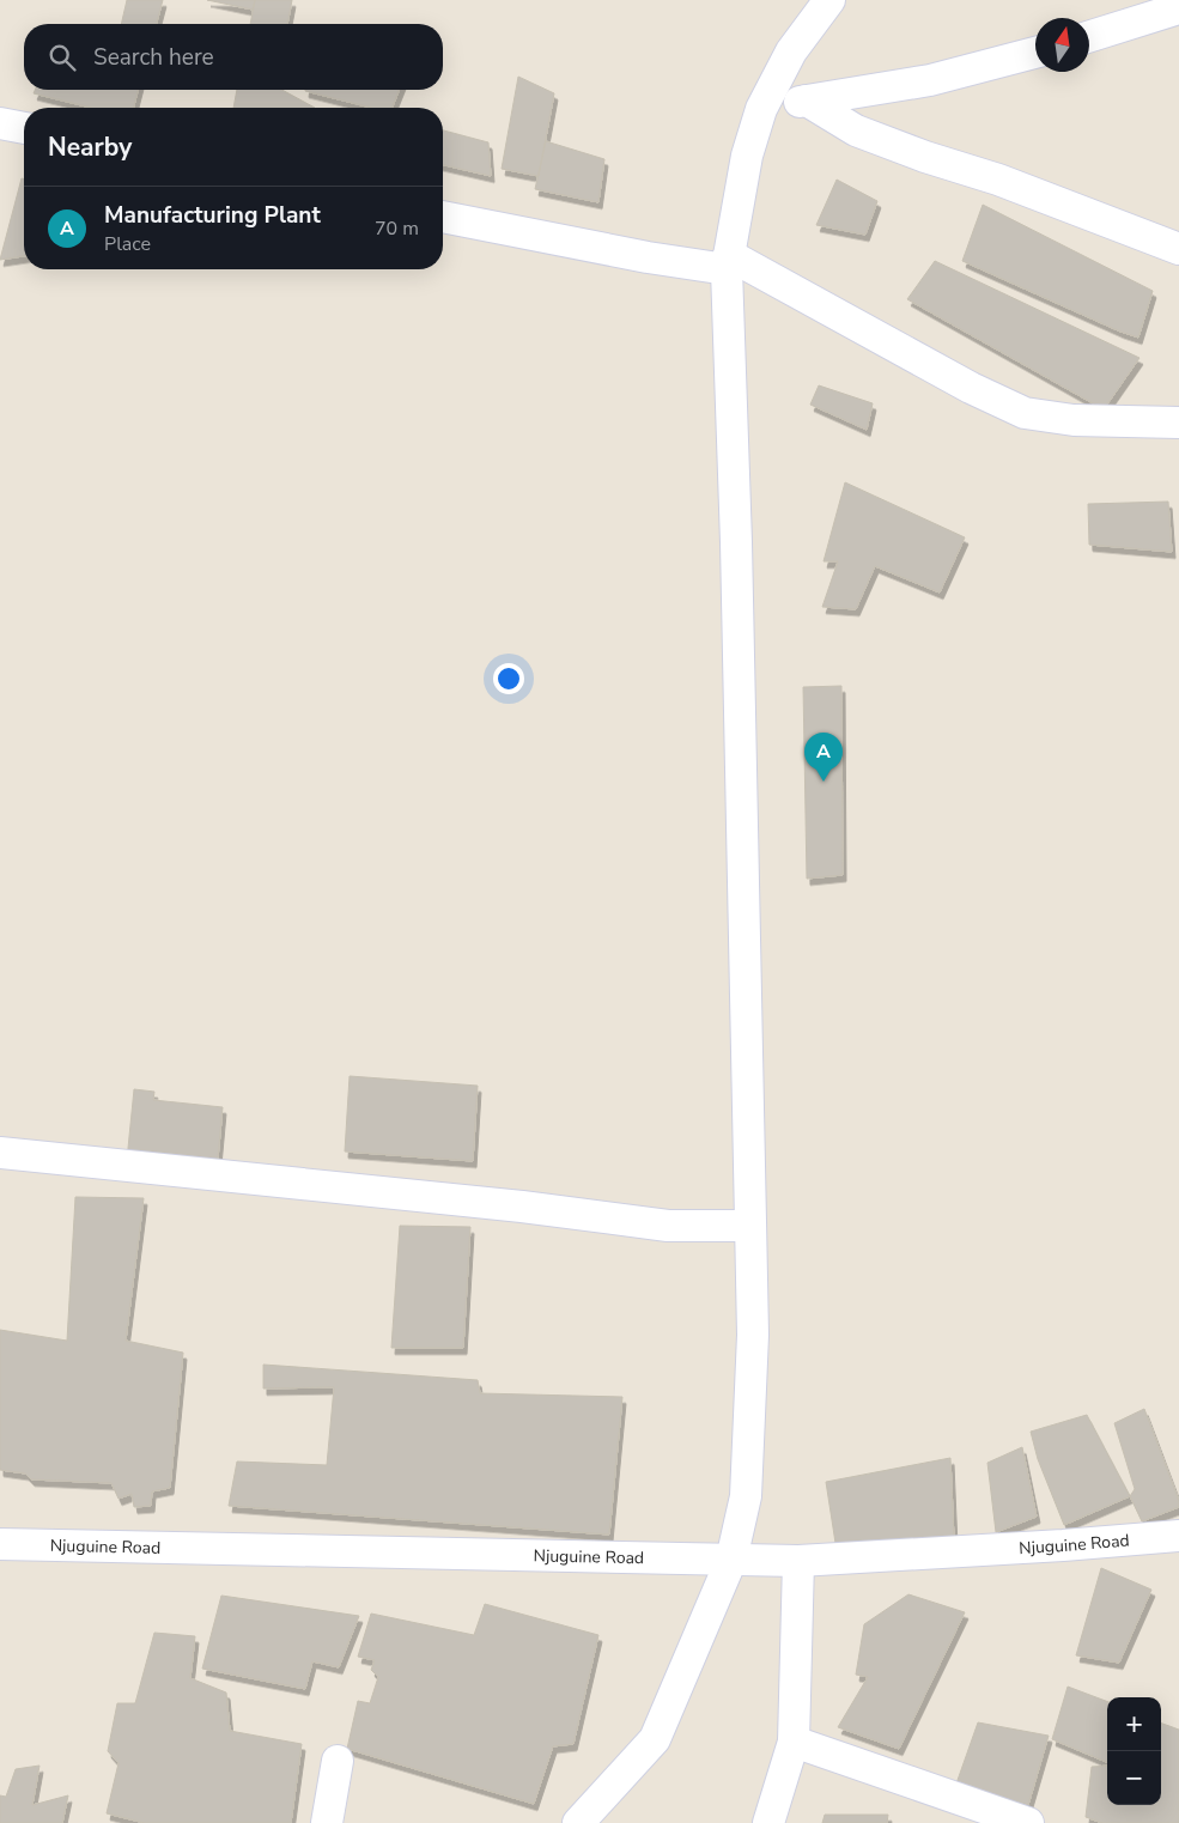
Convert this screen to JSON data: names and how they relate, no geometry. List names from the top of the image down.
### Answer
{
  "streets": {
    "street": ["Njuguine Road"]
  },
  "north": "top",
  "page": {
    "search": "Search here",
    "heading": "Nearby",
    "list": [
      {
        "mark": "A",
        "name": "Manufacturing Plant",
        "note": "Place",
        "value": "70 m"
      }
    ],
    "pins": "A",
    "map_buttons": ["+", "−"]
  }
}
